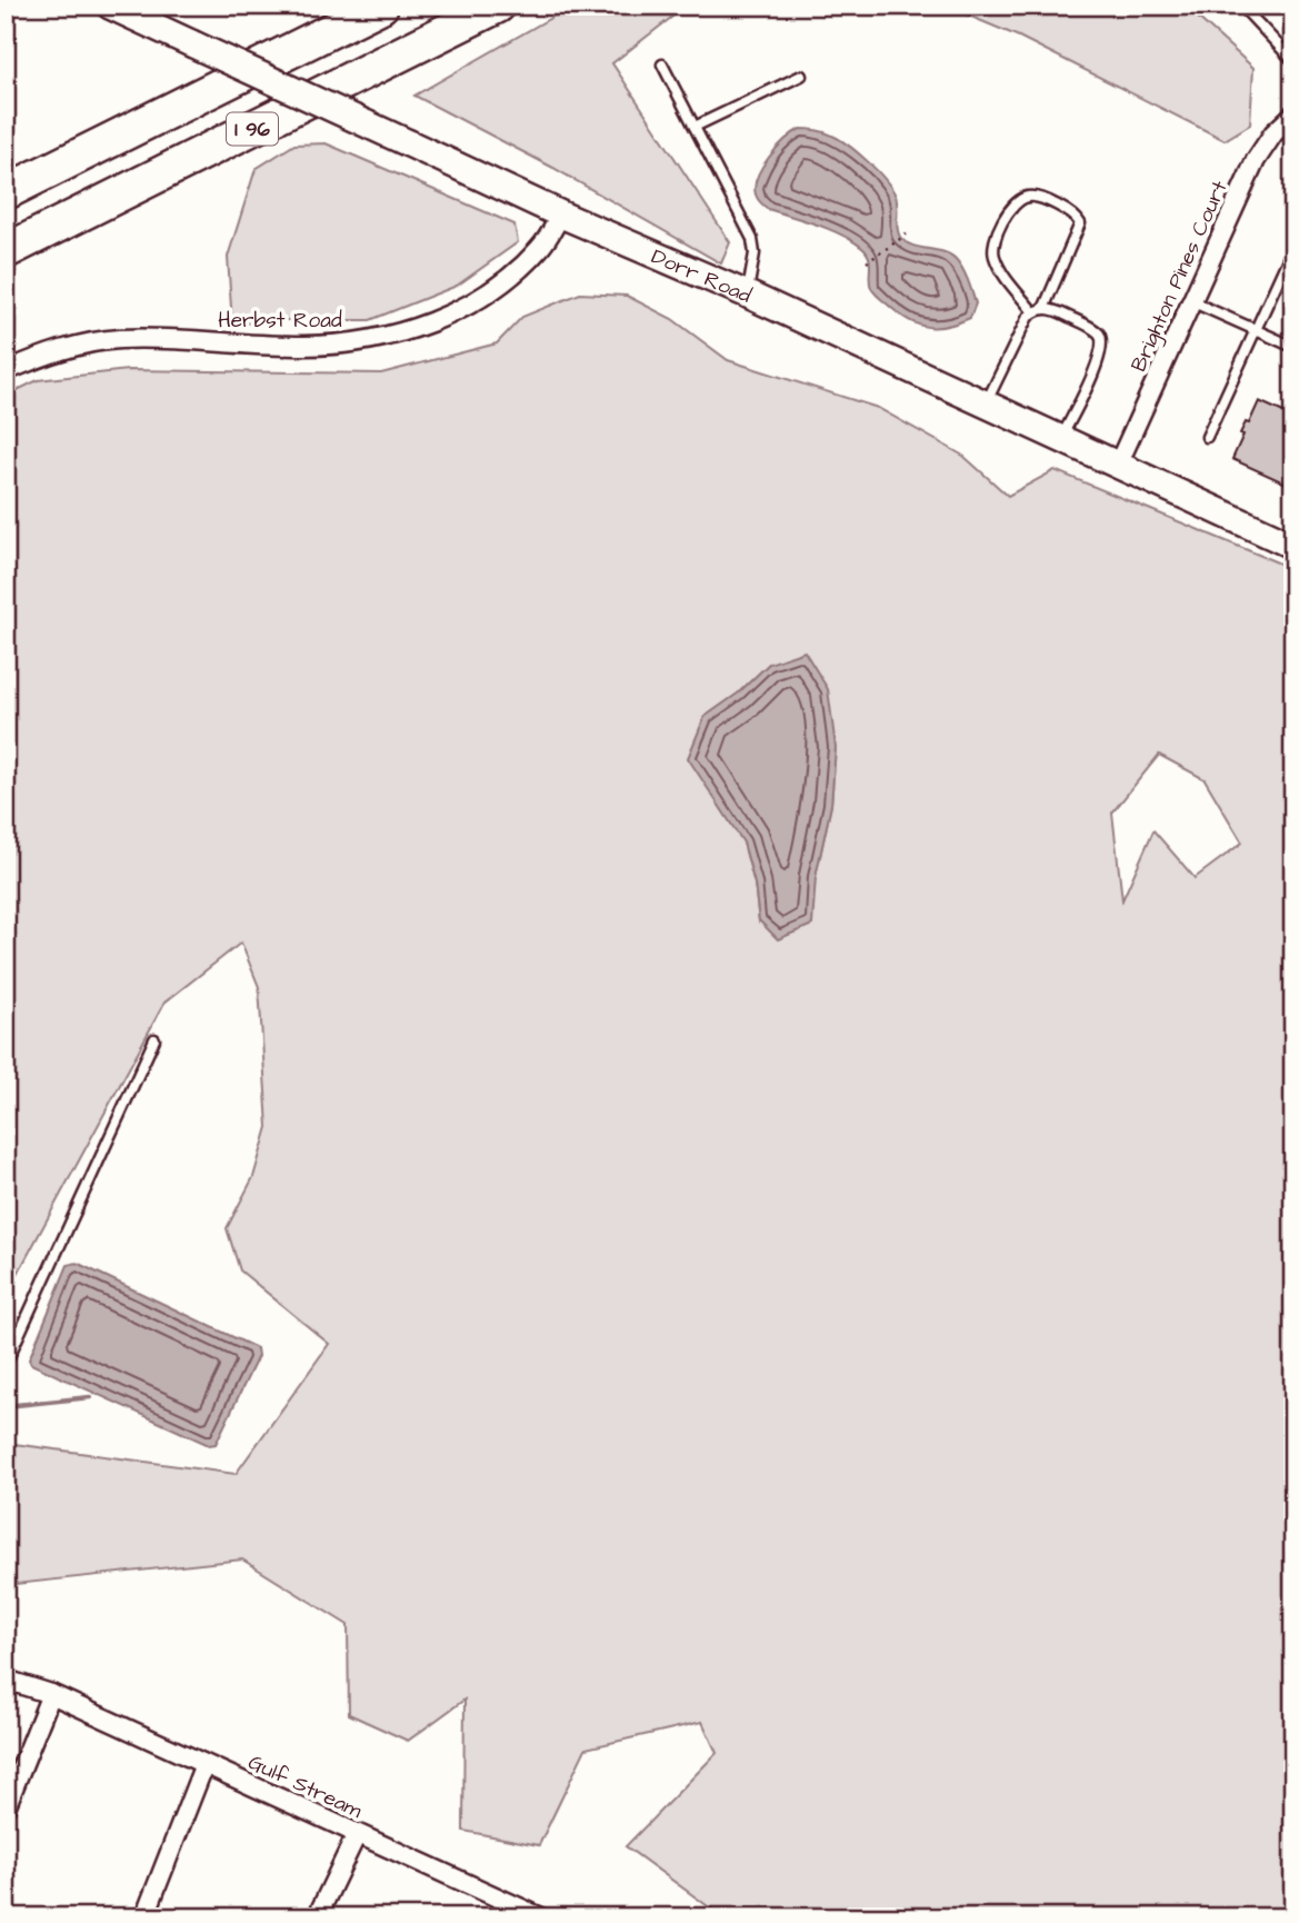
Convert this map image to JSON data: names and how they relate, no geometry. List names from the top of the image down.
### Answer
{
  "streets": {
    "highway": ["I 96"],
    "street": [
      "Dorr Road",
      "Brighton Pines Court",
      "Herbst Road",
      "Gulf Stream"
    ]
  },
  "crossings": [
    ["Dorr Road", "Brighton Pines Court"],
    ["Dorr Road", "Herbst Road"]
  ]
}
